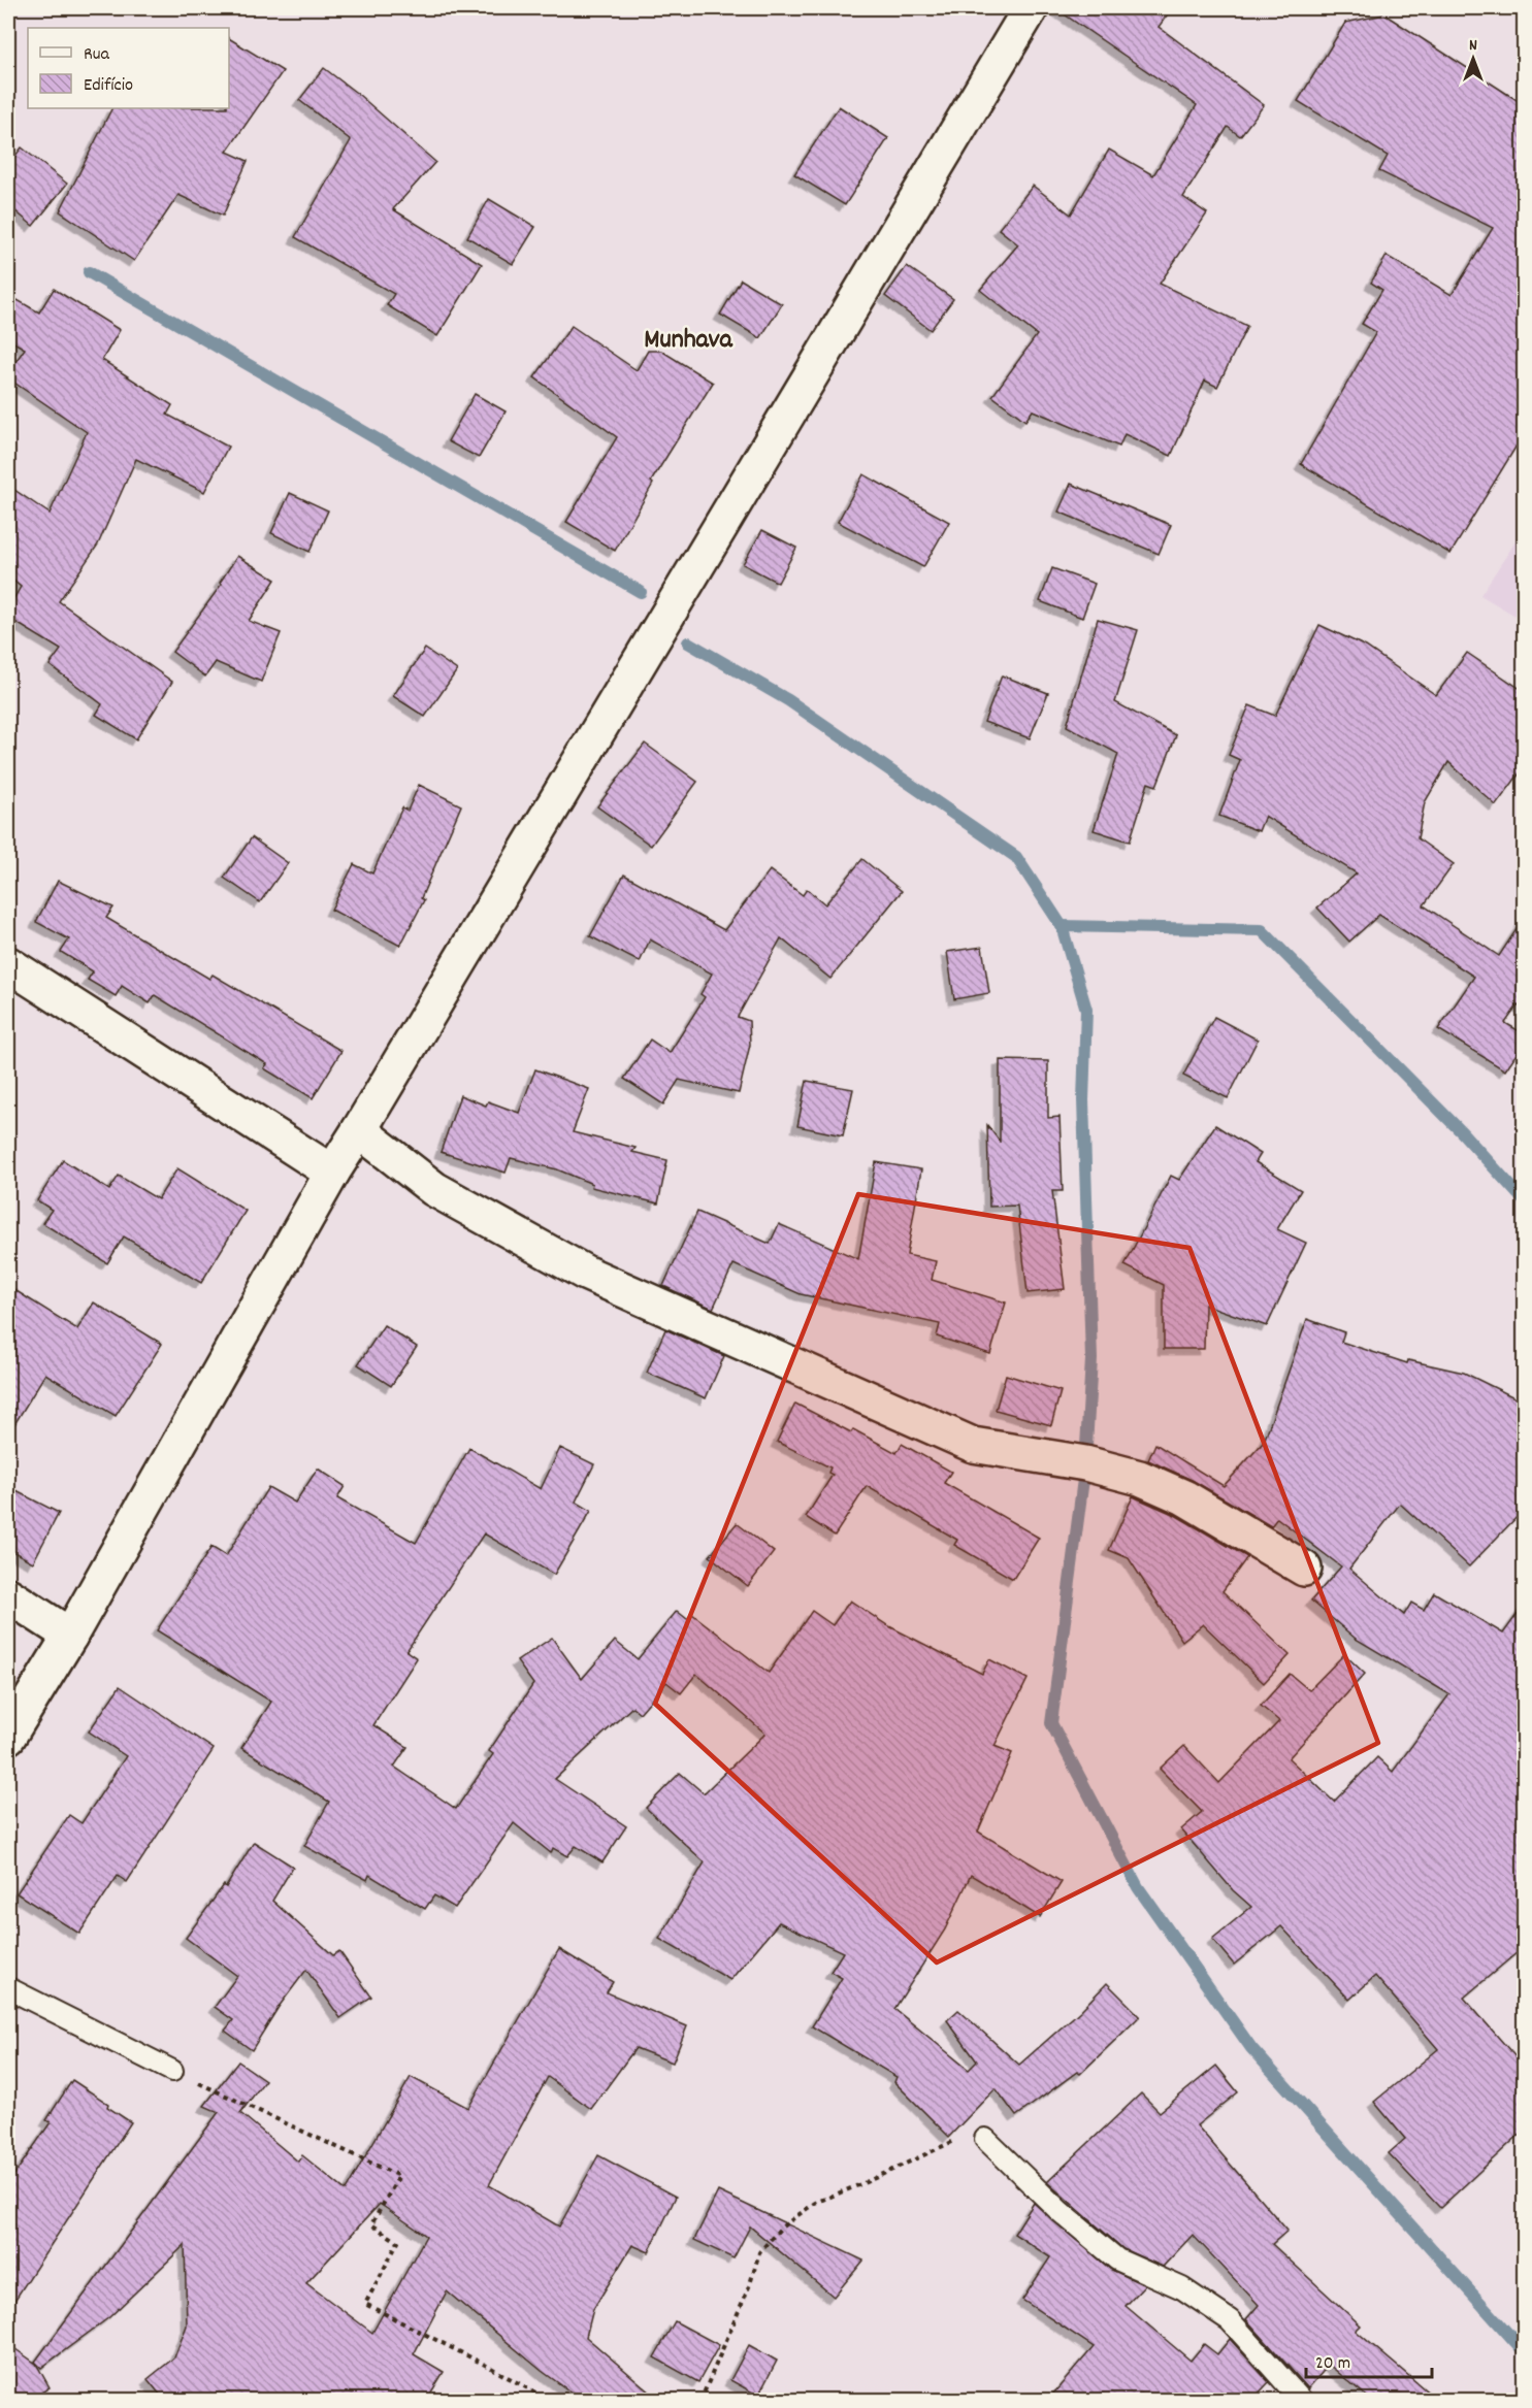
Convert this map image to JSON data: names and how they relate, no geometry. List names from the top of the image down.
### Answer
{
  "districts": ["Munhava"],
  "legend": ["Rua", "Edifício"],
  "scale_bar": "20 m",
  "north": "top"
}
